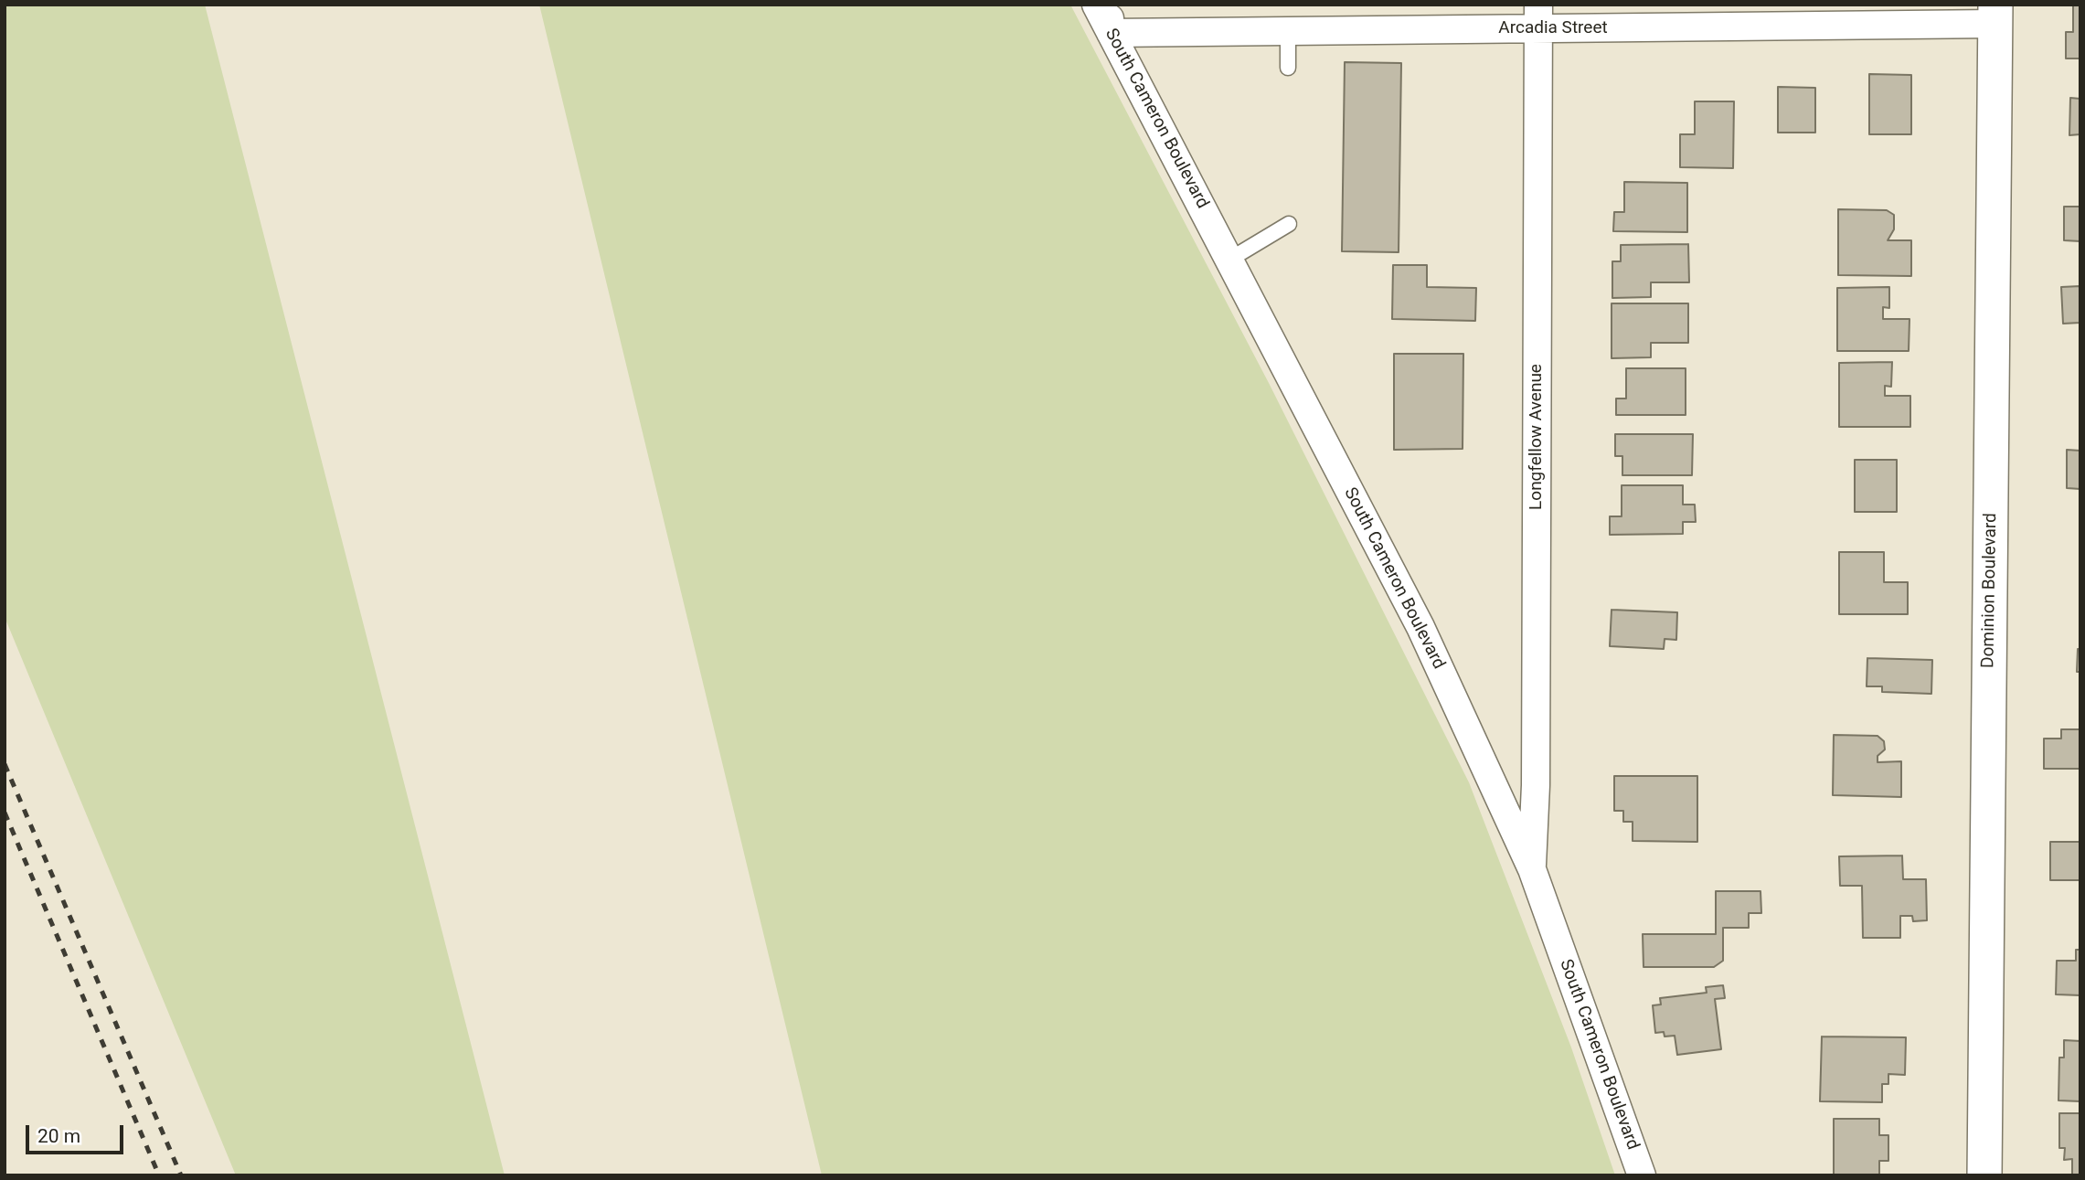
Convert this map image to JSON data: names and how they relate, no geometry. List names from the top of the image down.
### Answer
{
  "streets": {
    "street": [
      "Arcadia Street",
      "South Cameron Boulevard",
      "Longfellow Avenue",
      "Dominion Boulevard"
    ]
  },
  "crossings": [
    ["Arcadia Street", "South Cameron Boulevard"],
    ["Arcadia Street", "Longfellow Avenue"],
    ["Arcadia Street", "Dominion Boulevard"],
    ["South Cameron Boulevard", "Longfellow Avenue"]
  ],
  "scale_bar": "20 m"
}
